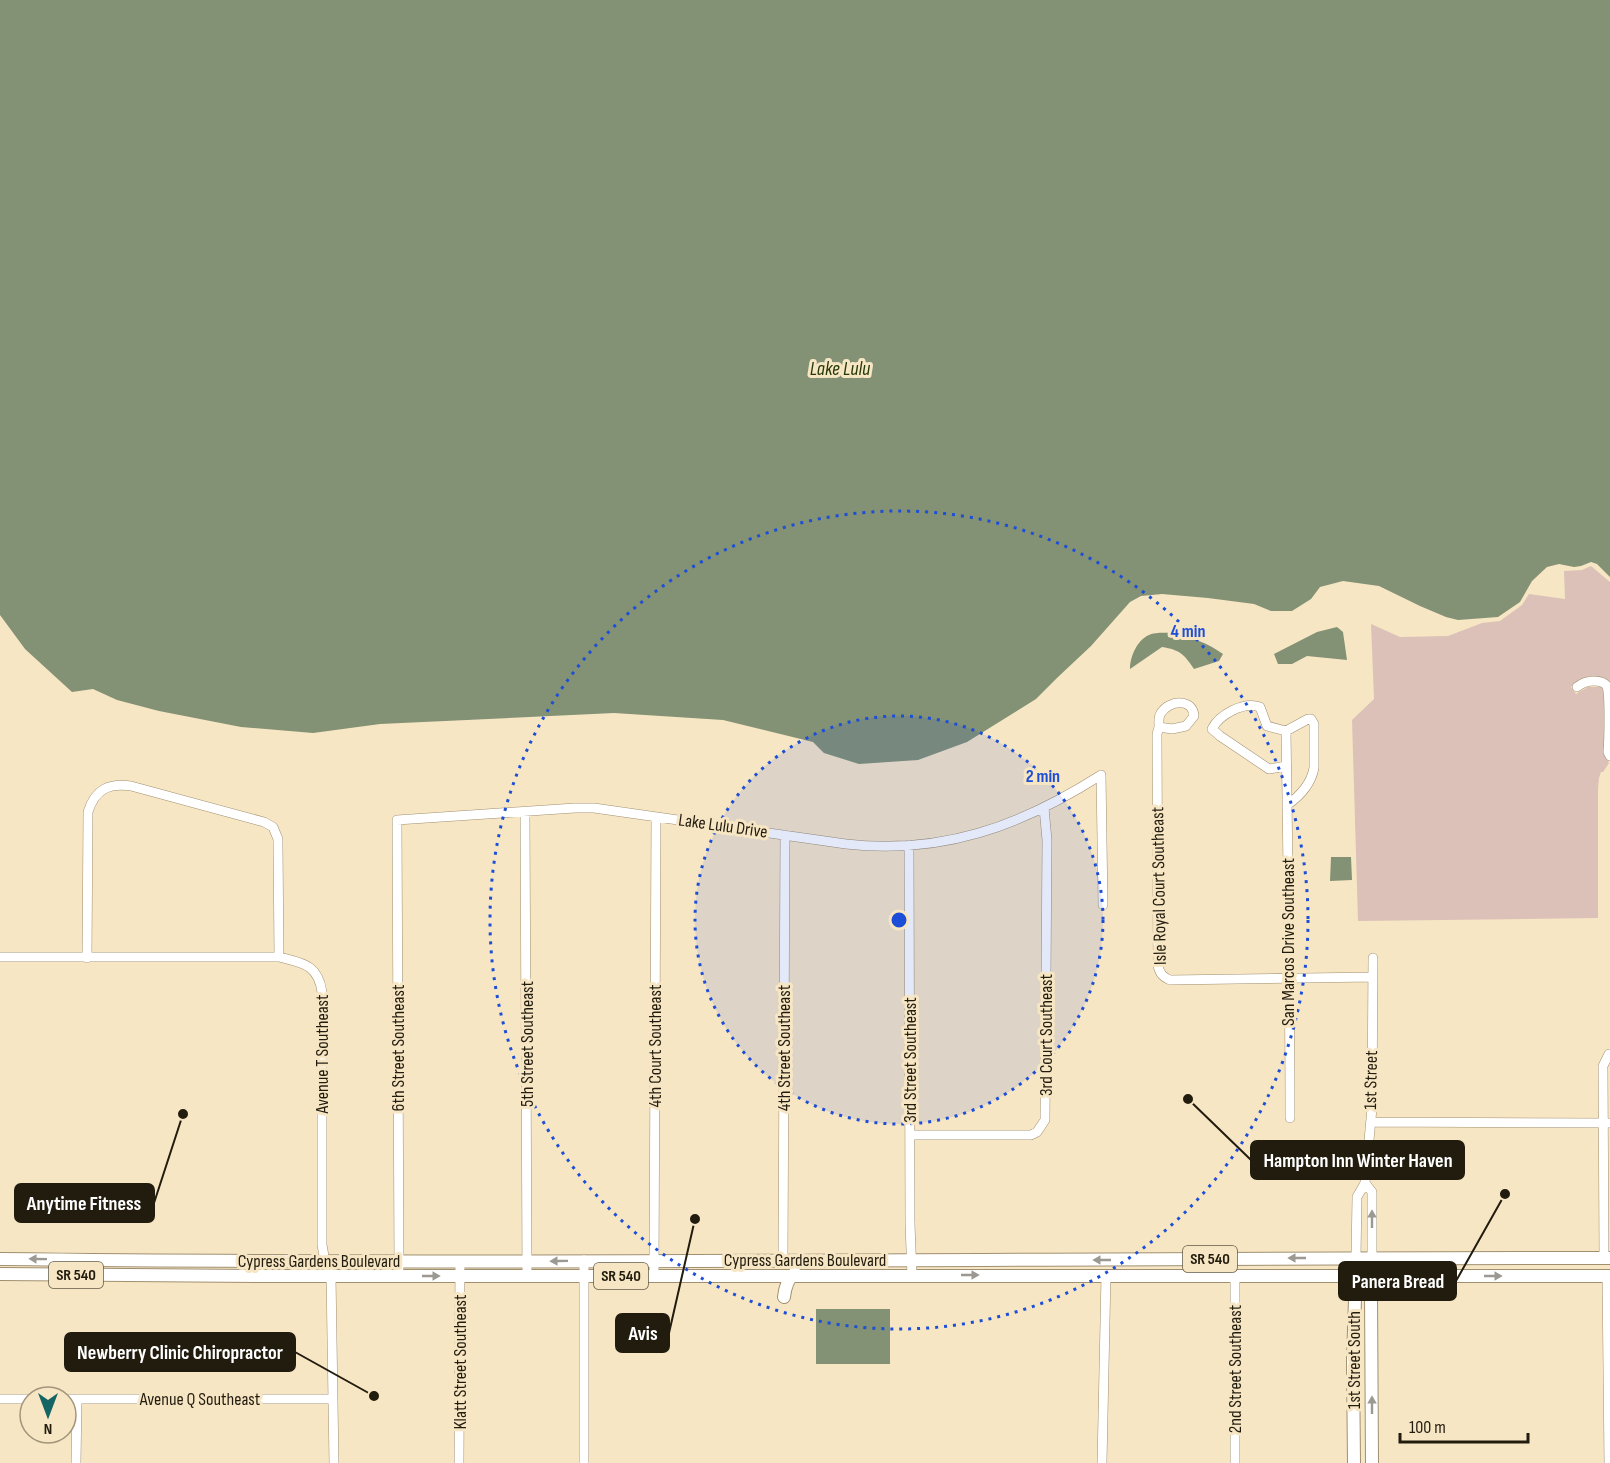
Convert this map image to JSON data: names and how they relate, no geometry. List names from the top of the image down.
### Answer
{
  "streets": {
    "main road": ["SR 540", "Cypress Gardens Boulevard", "1st Street South"],
    "street": [
      "Lake Lulu Drive",
      "Isle Royal Court Southeast",
      "San Marcos Drive Southeast",
      "3rd Court Southeast",
      "5th Street Southeast",
      "4th Court Southeast",
      "6th Street Southeast",
      "4th Street Southeast",
      "Avenue T Southeast",
      "3rd Street Southeast",
      "1st Street",
      "Klatt Street Southeast",
      "2nd Street Southeast",
      "Avenue Q Southeast"
    ]
  },
  "crossings": [
    ["Lake Lulu Drive", "3rd Court Southeast"],
    ["Lake Lulu Drive", "5th Street Southeast"],
    ["Lake Lulu Drive", "4th Court Southeast"],
    ["Lake Lulu Drive", "6th Street Southeast"],
    ["Lake Lulu Drive", "4th Street Southeast"],
    ["Lake Lulu Drive", "3rd Street Southeast"],
    ["Isle Royal Court Southeast", "San Marcos Drive Southeast"],
    ["Isle Royal Court Southeast", "1st Street"],
    ["3rd Court Southeast", "3rd Street Southeast"],
    ["5th Street Southeast", "Cypress Gardens Boulevard"],
    ["4th Court Southeast", "Cypress Gardens Boulevard"],
    ["6th Street Southeast", "Cypress Gardens Boulevard"],
    ["4th Street Southeast", "Cypress Gardens Boulevard"],
    ["Avenue T Southeast", "Cypress Gardens Boulevard"],
    ["3rd Street Southeast", "Cypress Gardens Boulevard"],
    ["1st Street", "Cypress Gardens Boulevard"],
    ["1st Street", "1st Street South"],
    ["Cypress Gardens Boulevard", "1st Street South"],
    ["Cypress Gardens Boulevard", "Klatt Street Southeast"],
    ["Cypress Gardens Boulevard", "2nd Street Southeast"]
  ],
  "water": ["Lake Lulu"],
  "places": [
    "Hampton Inn Winter Haven",
    "Anytime Fitness",
    "Panera Bread",
    "Avis",
    "Newberry Clinic Chiropractor"
  ],
  "scale_bar": "100 m",
  "north": "bottom",
  "rings": ["4 min", "2 min"]
}
